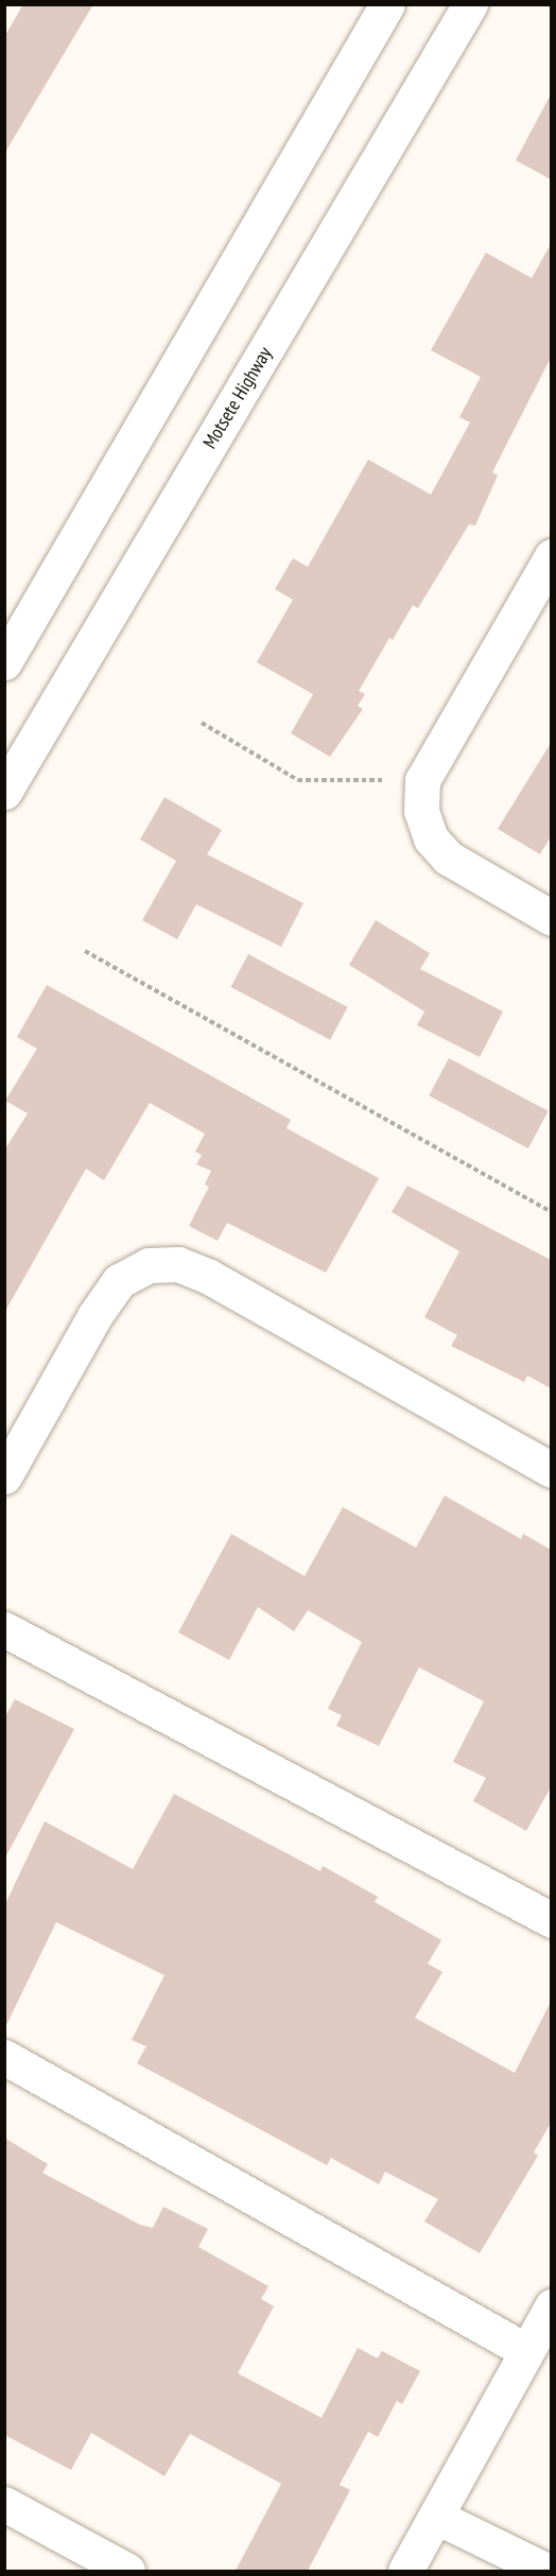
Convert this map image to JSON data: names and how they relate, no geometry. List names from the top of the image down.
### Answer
{
  "streets": {
    "main road": ["Motsete Highway"]
  }
}
